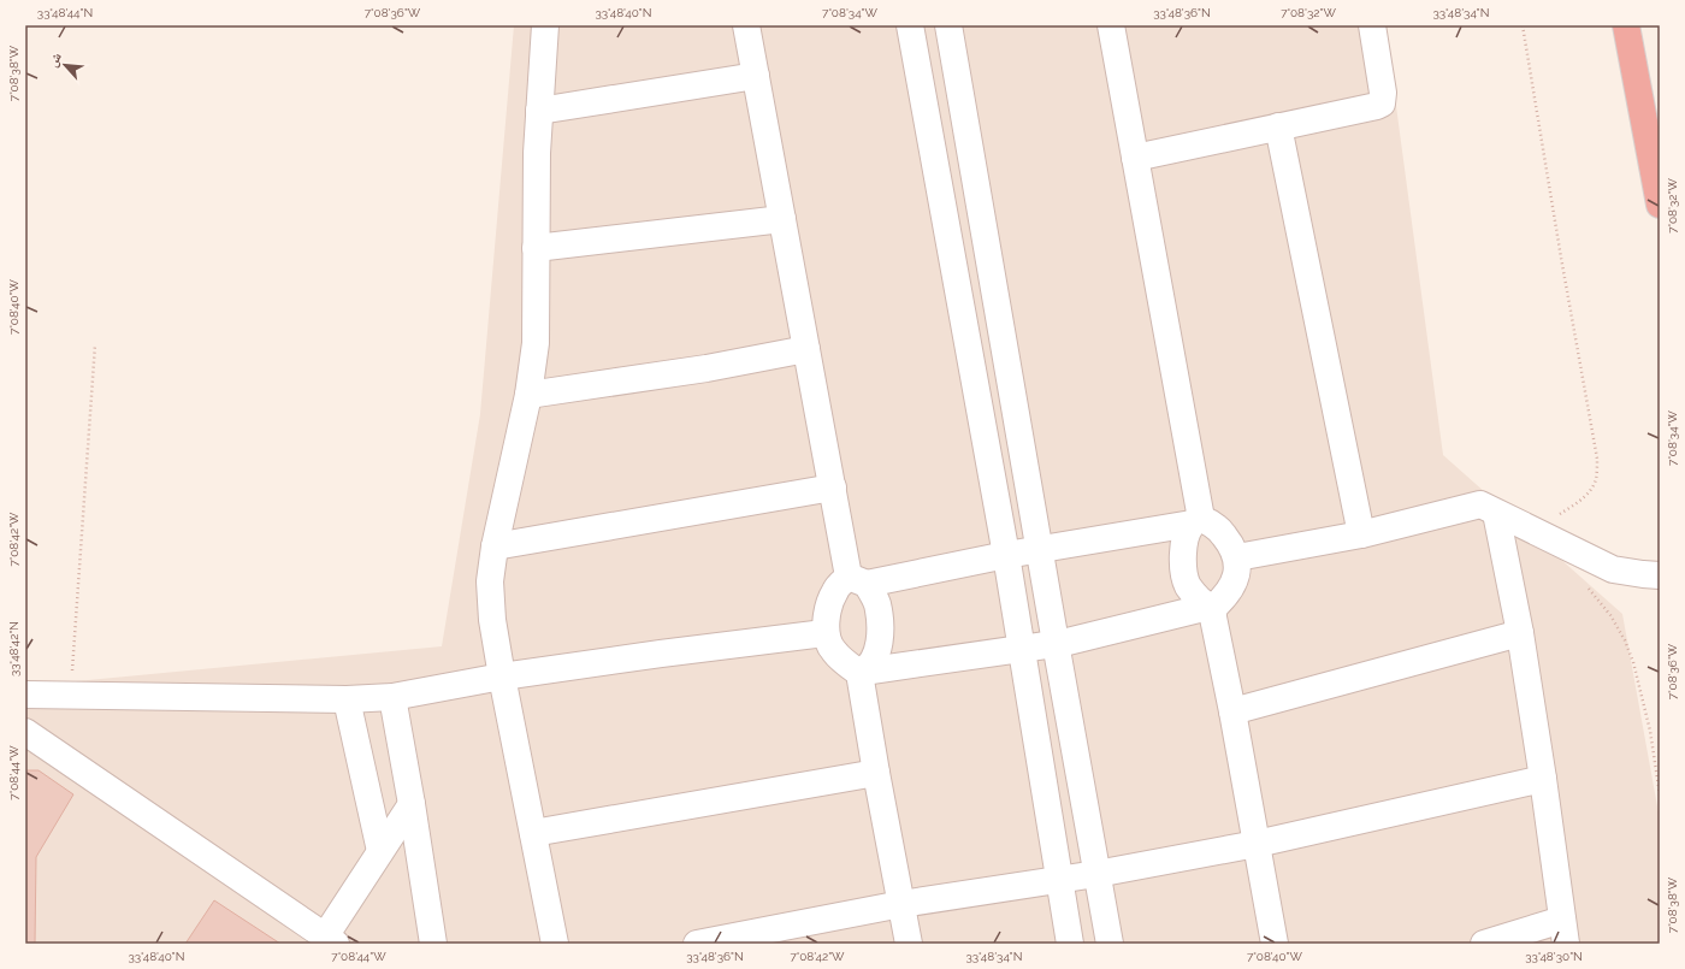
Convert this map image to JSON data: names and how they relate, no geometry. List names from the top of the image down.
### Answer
{
  "north": "top left",
  "coordinates": [
    "33°48'44\"N",
    "7°08'36\"W",
    "33°48'40\"N",
    "7°08'34\"W",
    "33°48'36\"N",
    "7°08'32\"W",
    "33°48'34\"N",
    "7°08'38\"W",
    "7°08'40\"W",
    "7°08'42\"W",
    "33°48'42\"N",
    "7°08'44\"W",
    "33°48'30\"N"
  ]
}
